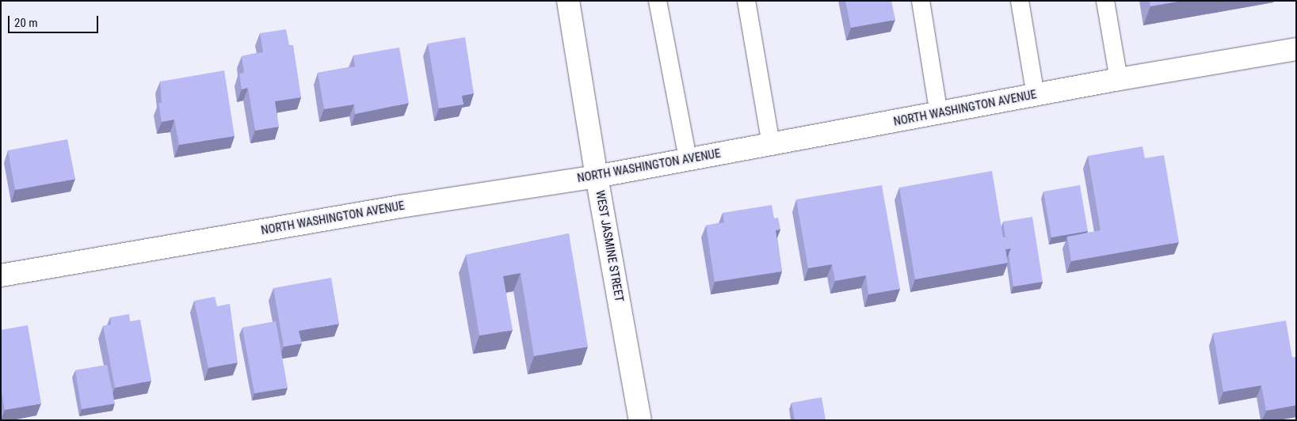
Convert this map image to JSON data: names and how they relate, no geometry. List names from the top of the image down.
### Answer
{
  "streets": {
    "street": ["NORTH WASHINGTON AVENUE", "WEST JASMINE STREET"]
  },
  "crossings": [
    ["NORTH WASHINGTON AVENUE", "WEST JASMINE STREET"]
  ],
  "scale_bar": "20 m"
}
